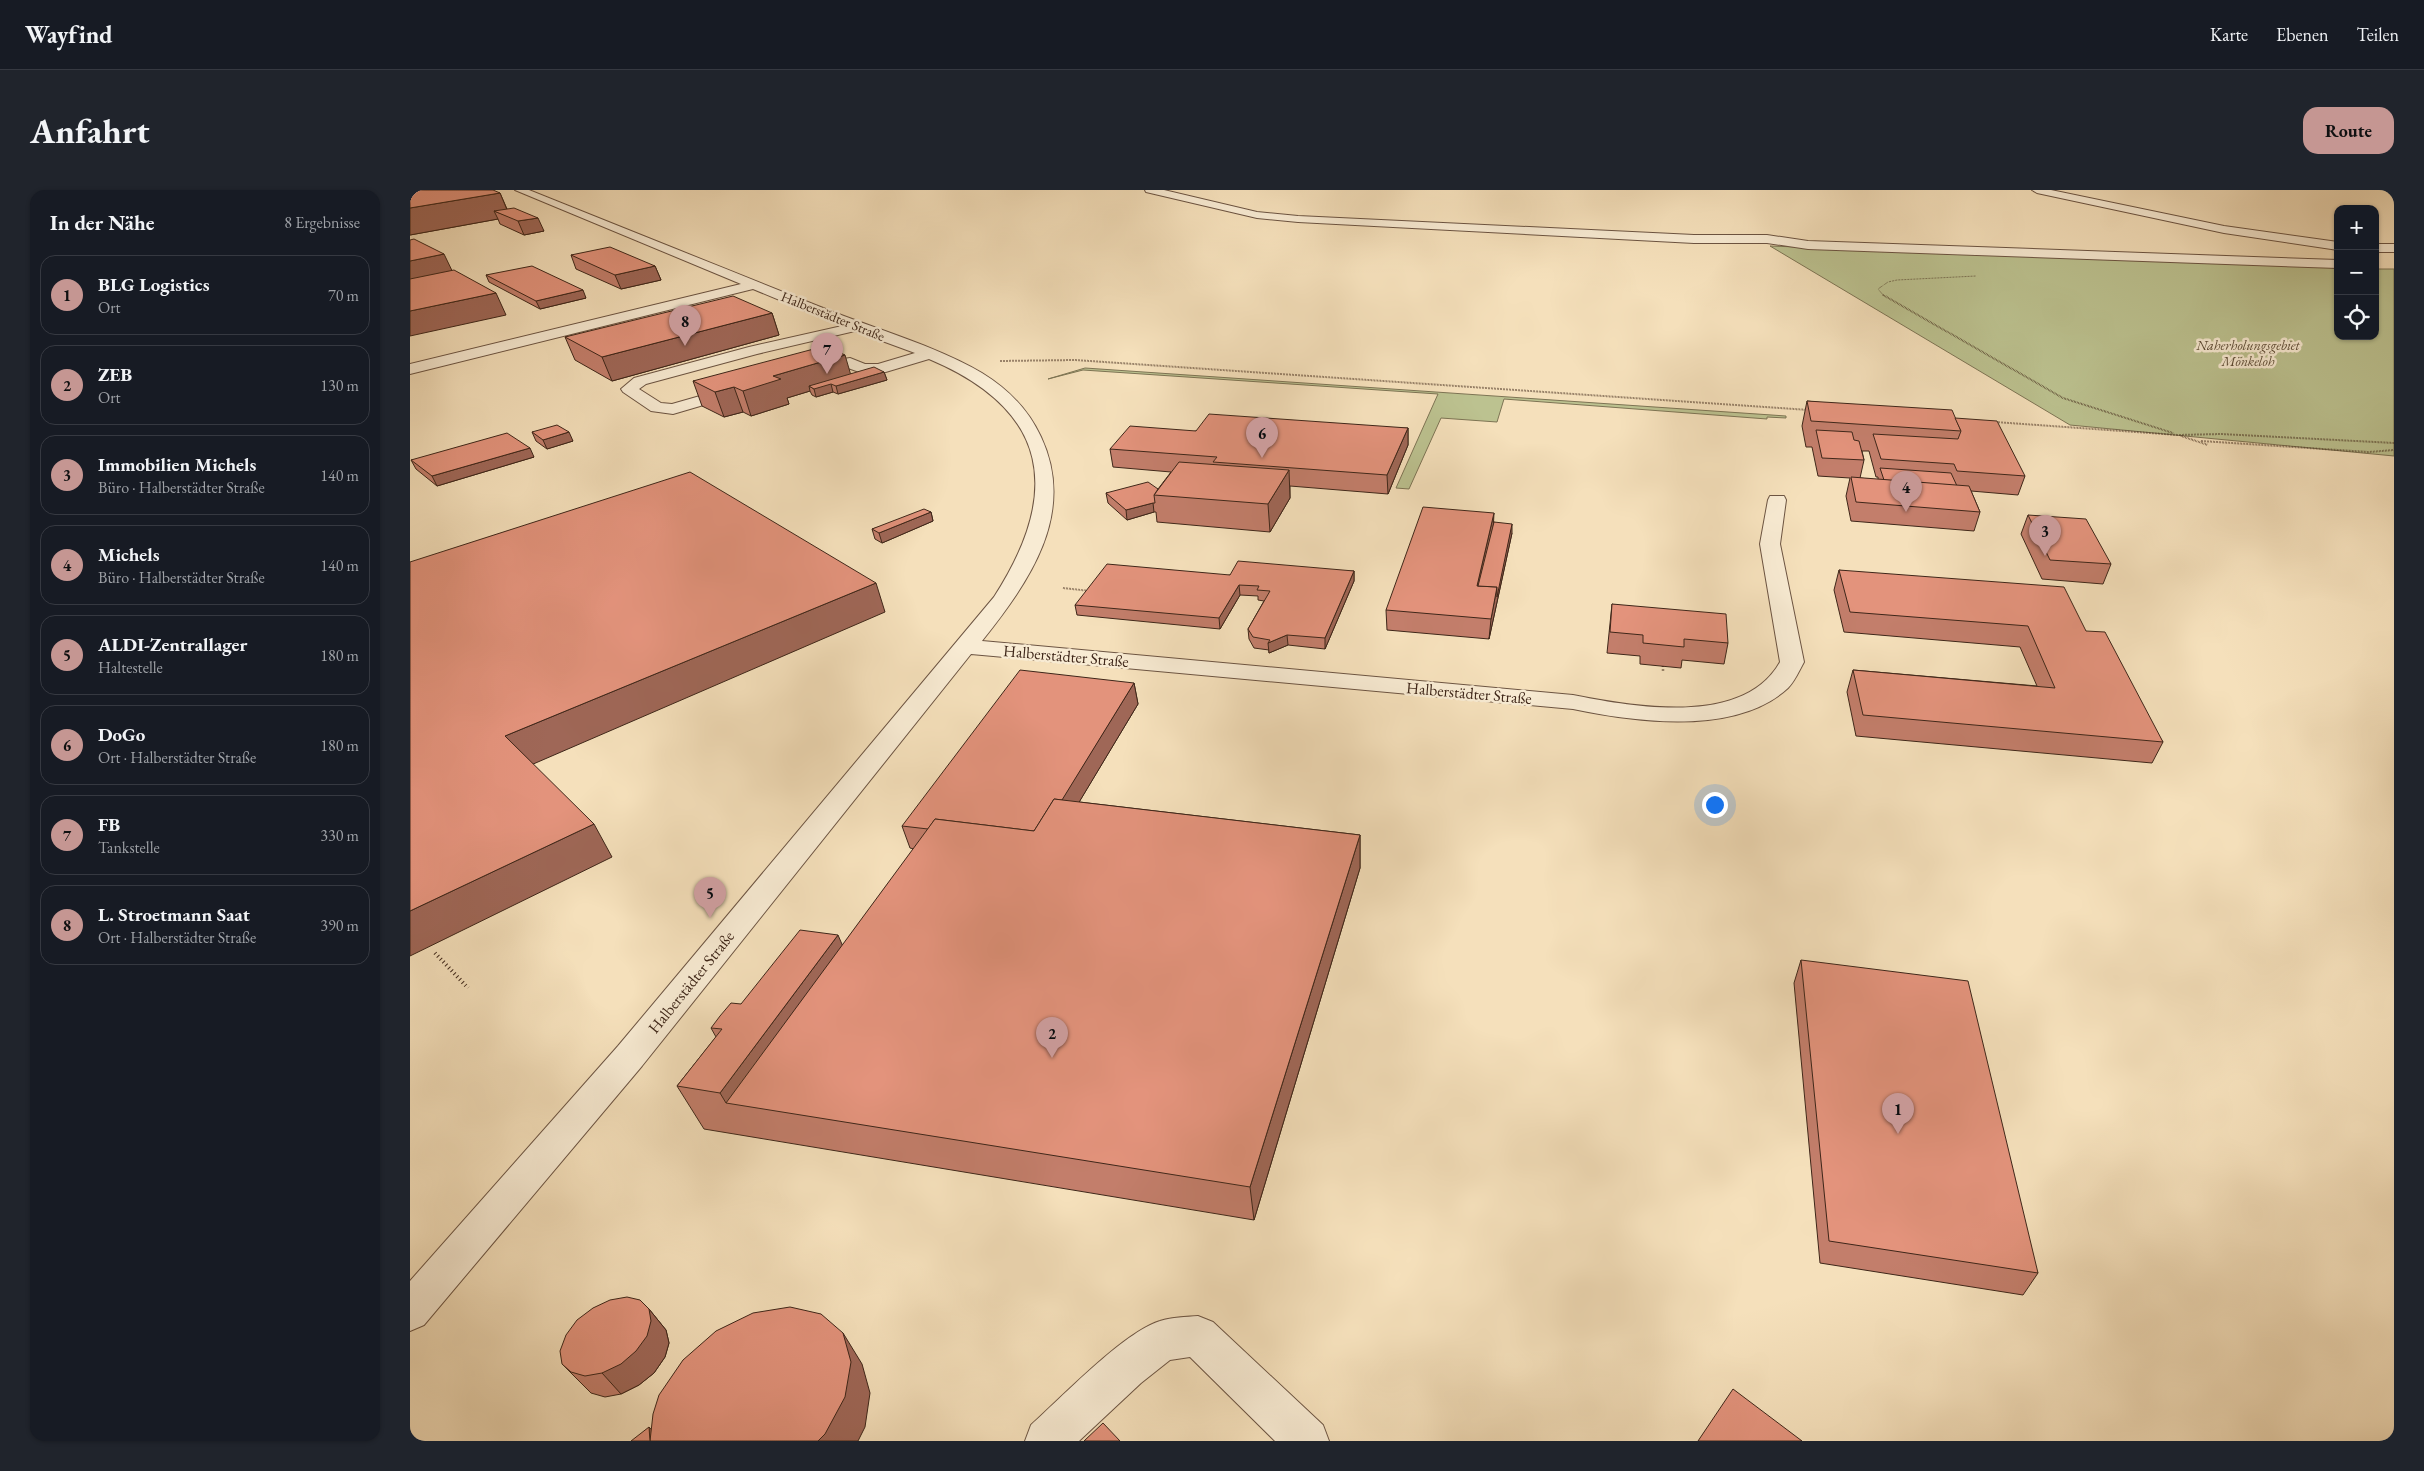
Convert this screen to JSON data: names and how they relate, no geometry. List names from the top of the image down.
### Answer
{
  "streets": {
    "street": ["Halberstädter Straße"]
  },
  "parks": ["Naherholungsgebiet Mönkeloh"],
  "page": {
    "header": "Wayfind",
    "nav": ["Karte", "Ebenen", "Teilen"],
    "buttons": "Route",
    "title": "Anfahrt",
    "heading": ["In der Nähe", "8 Ergebnisse"],
    "map_buttons": ["+", "−"],
    "list": [
      {
        "mark": "1",
        "name": "BLG Logistics",
        "note": "Ort",
        "value": "70 m"
      },
      {
        "mark": "2",
        "name": "ZEB",
        "note": "Ort",
        "value": "130 m"
      },
      {
        "mark": "3",
        "name": "Immobilien Michels",
        "note": "Büro · Halberstädter Straße",
        "value": "140 m"
      },
      {
        "mark": "4",
        "name": "Michels",
        "note": "Büro · Halberstädter Straße",
        "value": "140 m"
      },
      {
        "mark": "5",
        "name": "ALDI-Zentrallager",
        "note": "Haltestelle",
        "value": "180 m"
      },
      {
        "mark": "6",
        "name": "DoGo",
        "note": "Ort · Halberstädter Straße",
        "value": "180 m"
      },
      {
        "mark": "7",
        "name": "FB",
        "note": "Tankstelle",
        "value": "330 m"
      },
      {
        "mark": "8",
        "name": "L. Stroetmann Saat",
        "note": "Ort · Halberstädter Straße",
        "value": "390 m"
      }
    ],
    "pins": [
      "8",
      "7",
      "6",
      "4",
      "3",
      "5",
      "2",
      "1"
    ]
  }
}
